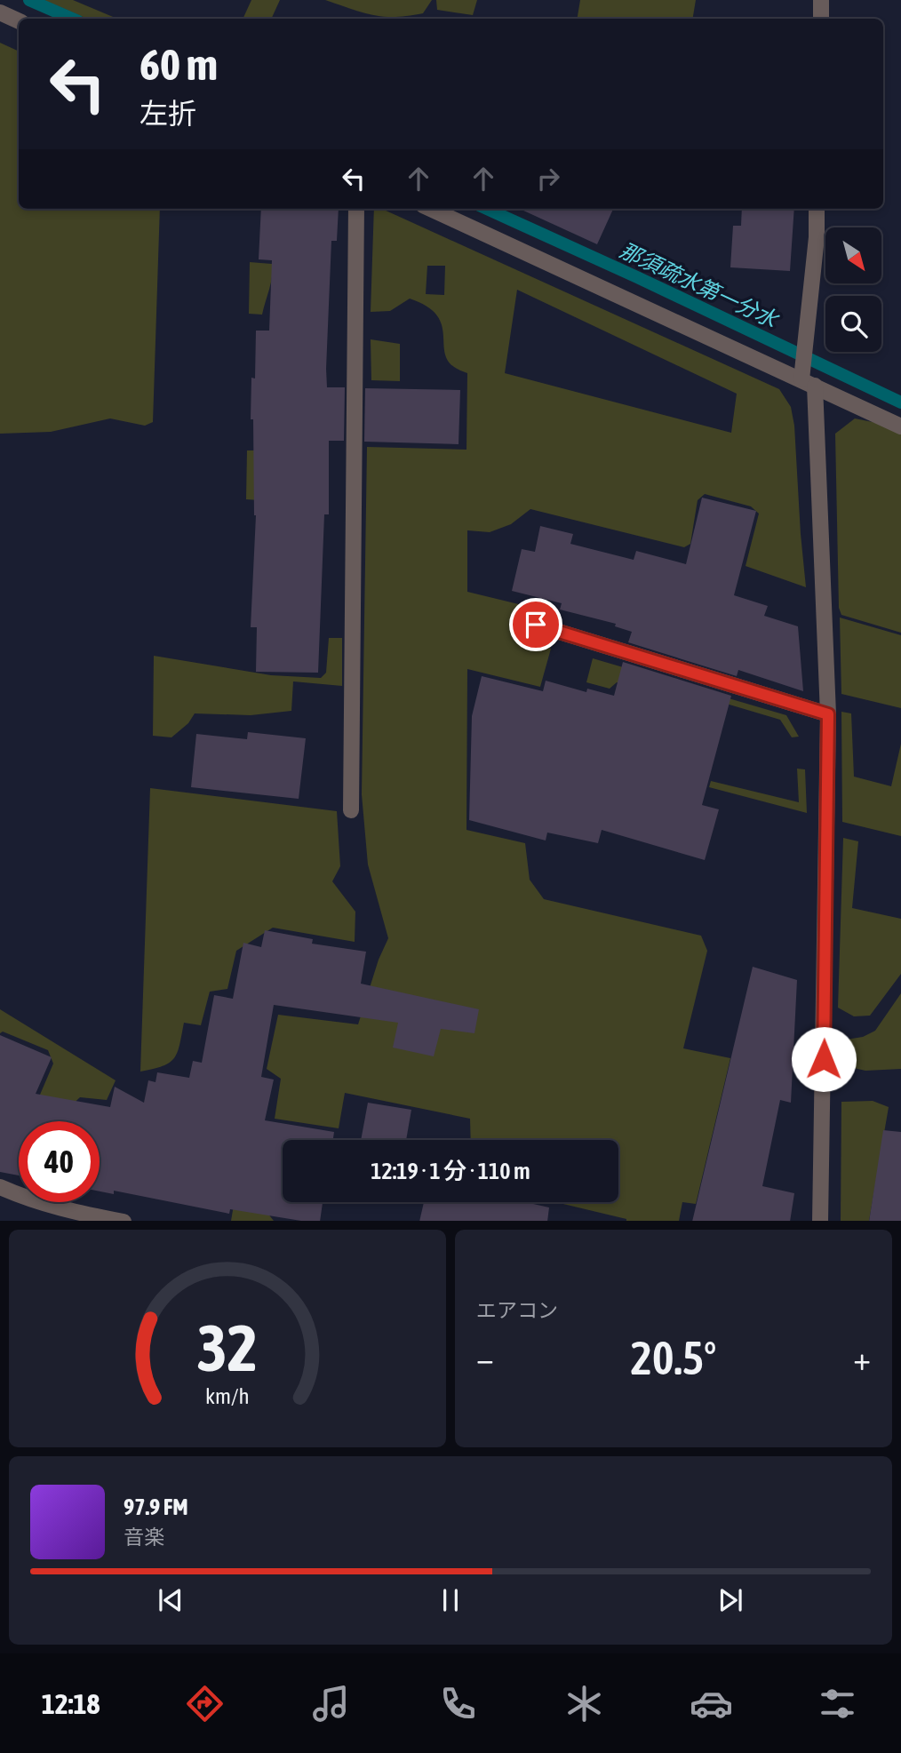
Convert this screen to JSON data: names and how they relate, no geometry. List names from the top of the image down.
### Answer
{
  "water": ["那須疏水第一分水"],
  "north": "bottom right",
  "page": {
    "turn": ["60 m", "左折"],
    "limit": "40",
    "trip": "12:19 · 1 分 · 110 m",
    "tile": "エアコン",
    "heat": ["−", "20.5°", "+"],
    "song": ["97.9 FM", "音楽"],
    "tabs": "12:18",
    "gauge": ["32", "km/h"]
  }
}
